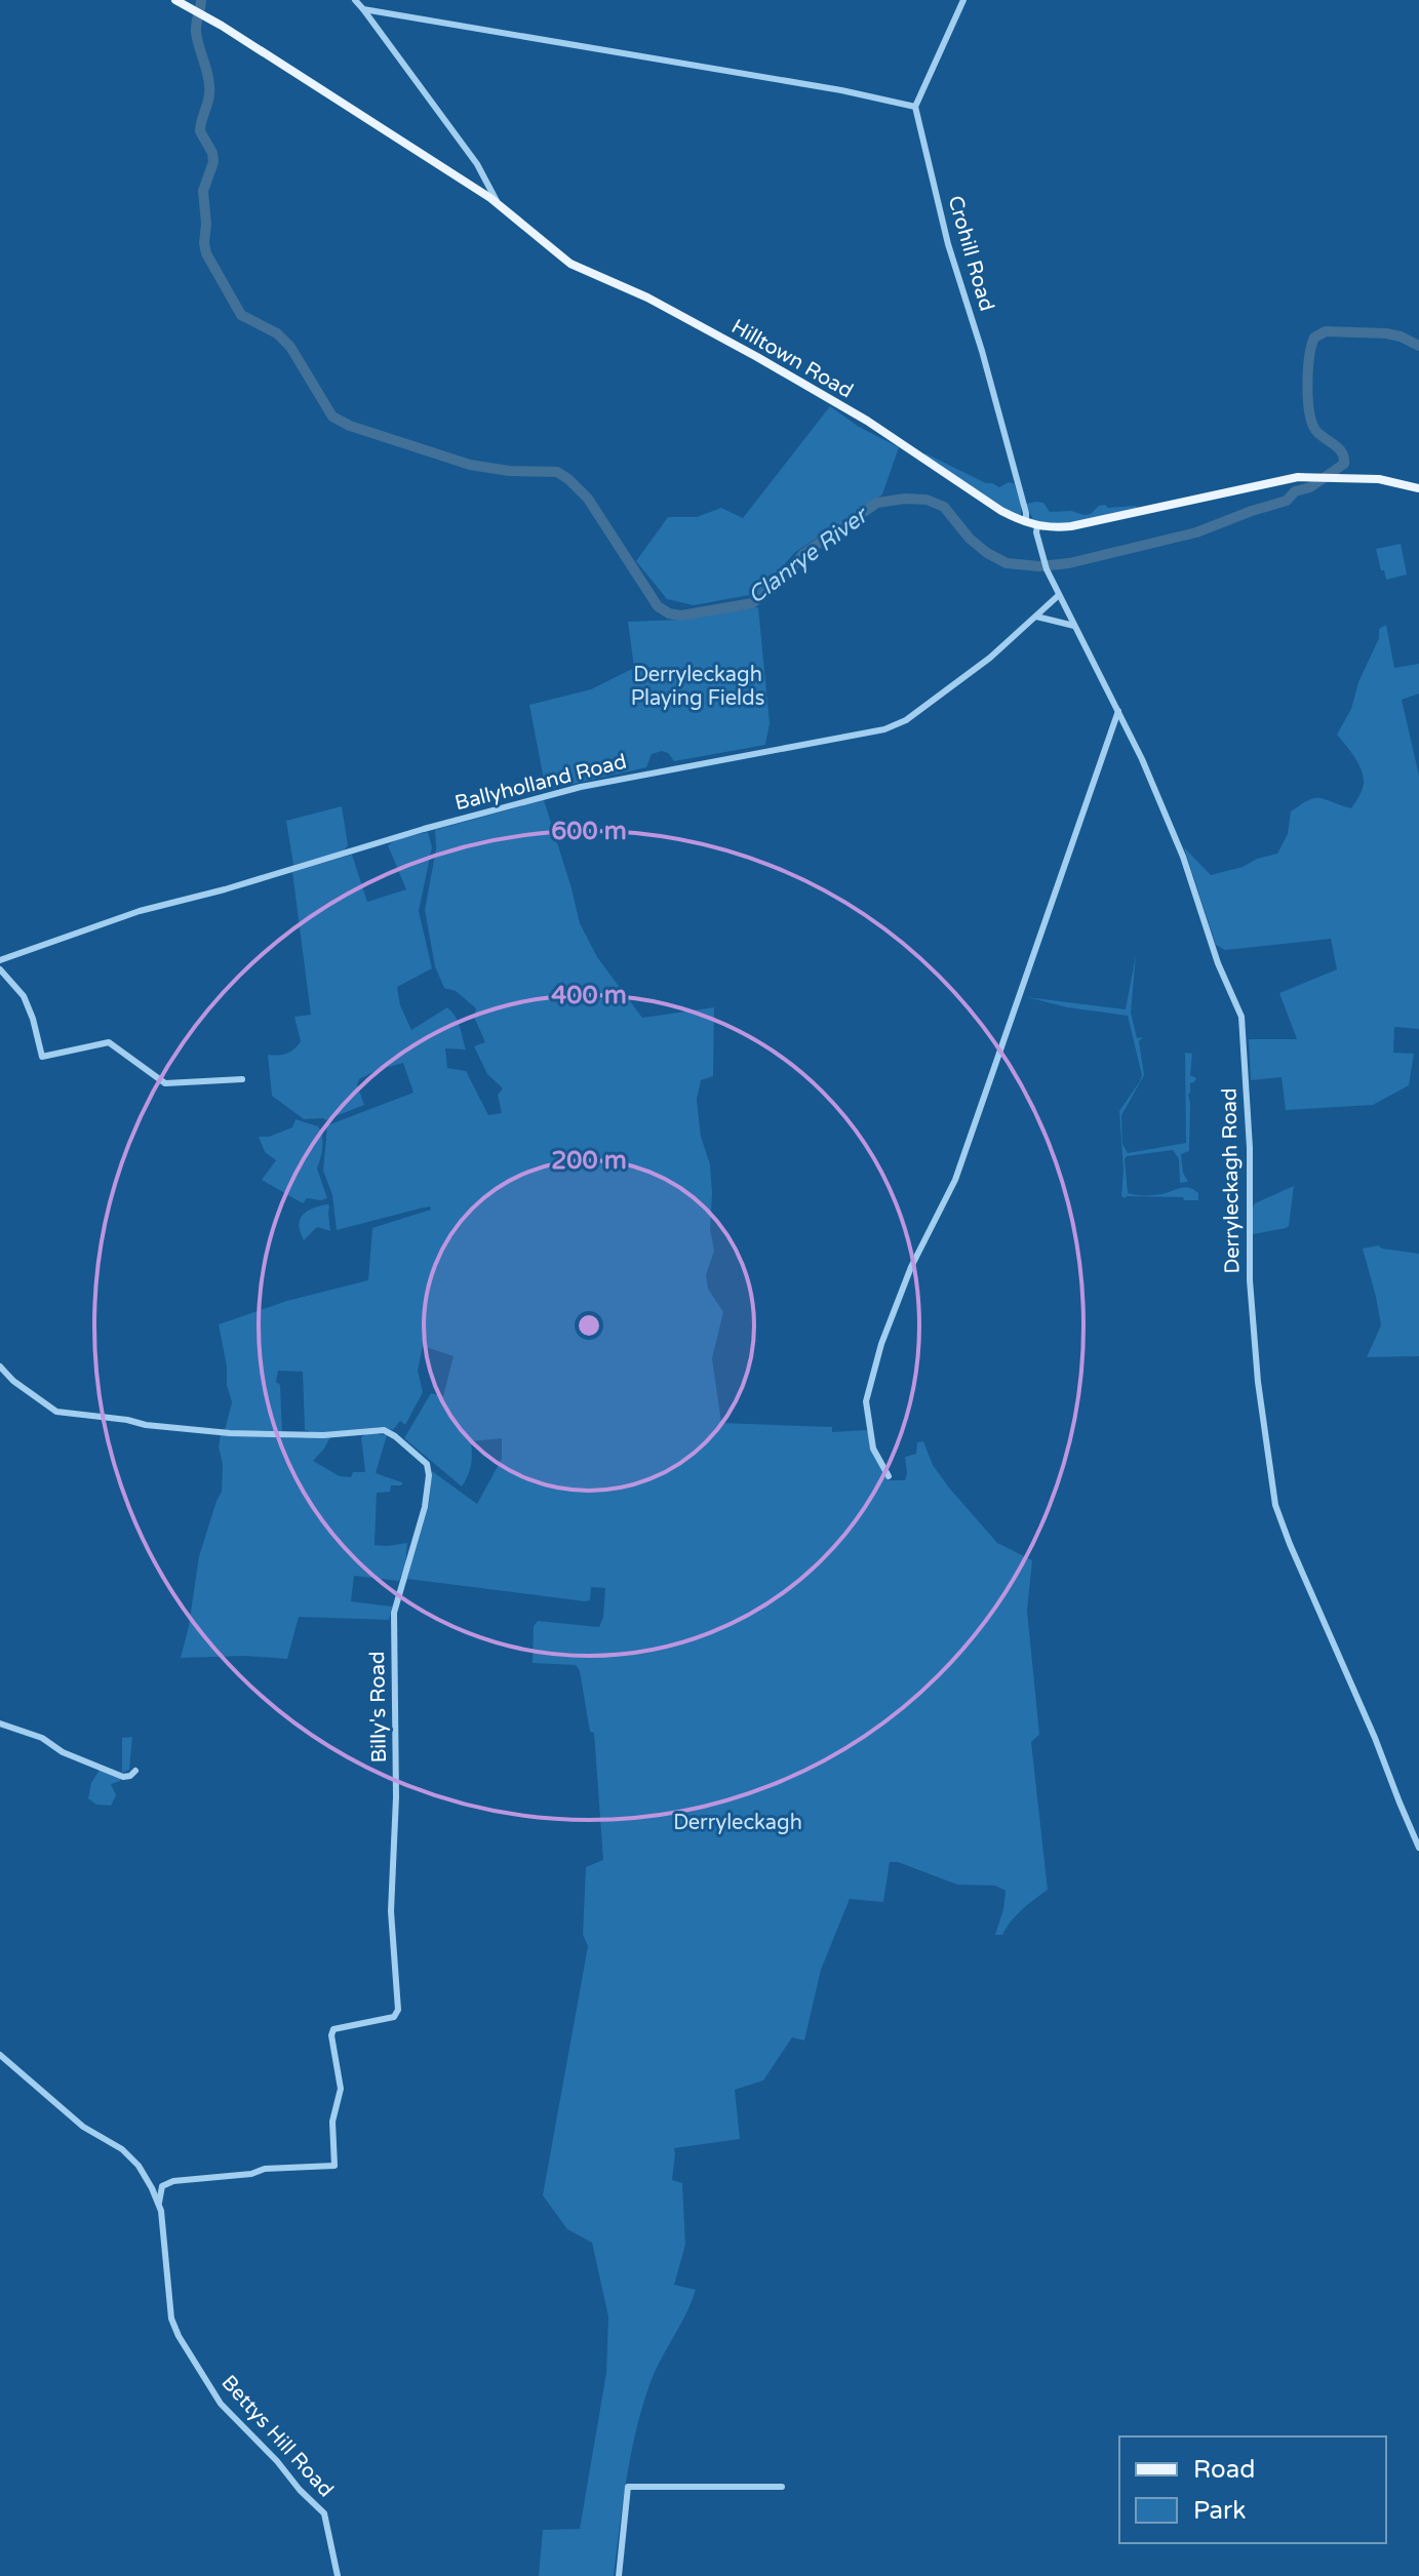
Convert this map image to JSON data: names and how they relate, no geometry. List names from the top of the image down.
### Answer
{
  "streets": {
    "main road": ["Hilltown Road"],
    "street": [
      "Crohill Road",
      "Ballyholland Road",
      "Derryleckagh Road",
      "Billy's Road",
      "Bettys Hill Road"
    ]
  },
  "crossings": [
    ["Crohill Road", "Hilltown Road"],
    ["Hilltown Road", "Derryleckagh Road"],
    ["Ballyholland Road", "Derryleckagh Road"],
    ["Billy's Road", "Bettys Hill Road"]
  ],
  "water": ["Clanrye River"],
  "parks": ["Derryleckagh Playing Fields", "Derryleckagh"],
  "legend": ["Road", "Park"],
  "rings": ["600 m", "400 m", "200 m"]
}
